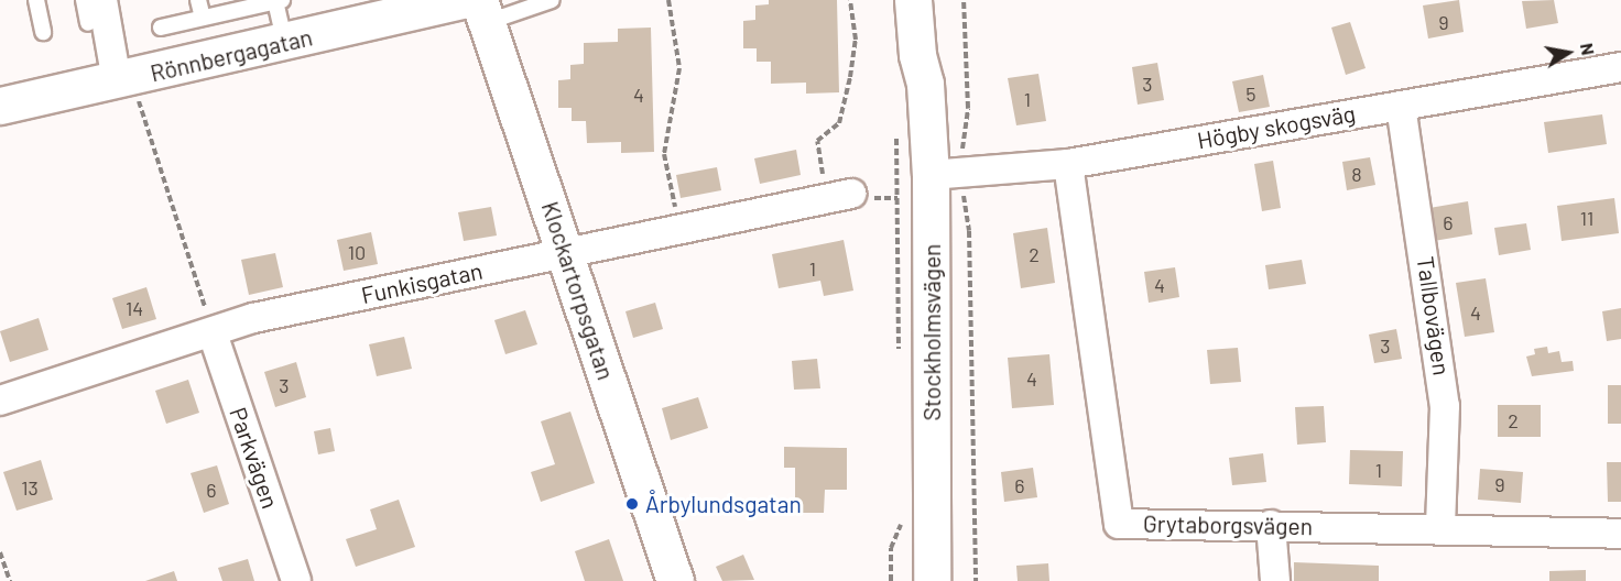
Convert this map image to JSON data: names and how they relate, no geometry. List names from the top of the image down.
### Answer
{
  "streets": {
    "street": [
      "Rönnbergagatan",
      "Högby skogsväg",
      "Funkisgatan",
      "Klockartorpsgatan",
      "Tallbovägen",
      "Stockholmsvägen",
      "Parkvägen",
      "Grytaborgsvägen"
    ]
  },
  "crossings": [
    ["Rönnbergagatan", "Klockartorpsgatan"],
    ["Högby skogsväg", "Tallbovägen"],
    ["Högby skogsväg", "Stockholmsvägen"],
    ["Högby skogsväg", "Grytaborgsvägen"],
    ["Funkisgatan", "Klockartorpsgatan"],
    ["Funkisgatan", "Parkvägen"],
    ["Tallbovägen", "Grytaborgsvägen"]
  ],
  "places": ["Årbylundsgatan"],
  "house_numbers": [
    "9",
    "3",
    "5",
    "4",
    "1",
    "8",
    "11",
    "6",
    "10",
    "2",
    "1",
    "4",
    "14",
    "4",
    "3",
    "4",
    "3",
    "2",
    "1",
    "9",
    "6",
    "13",
    "6"
  ],
  "north": "right"
}
